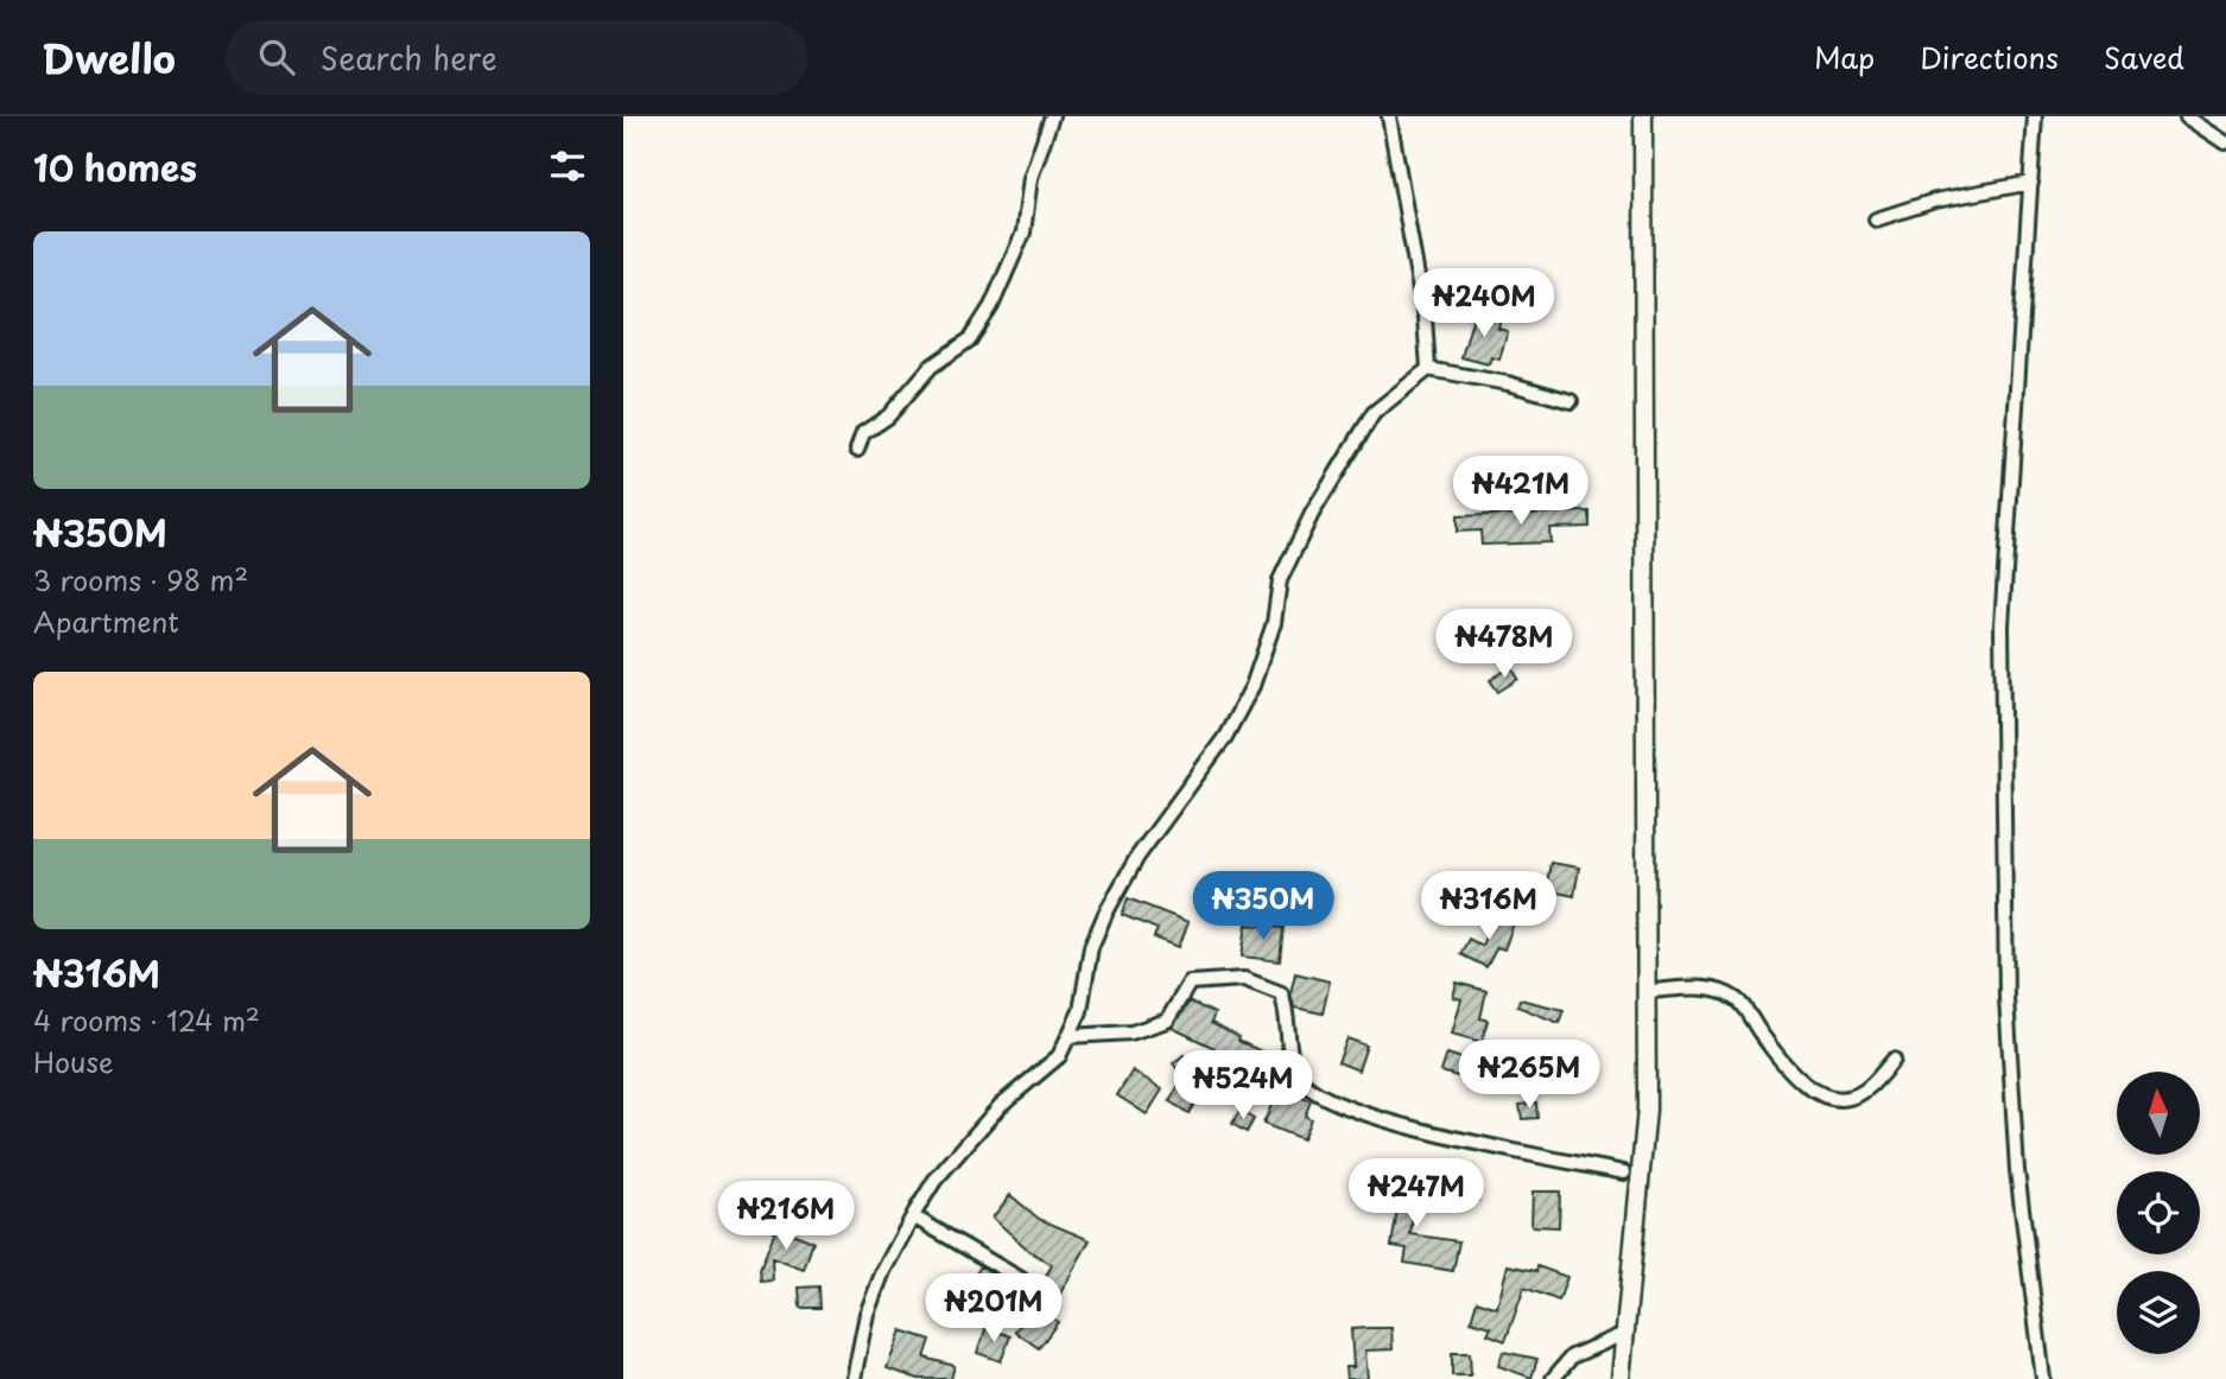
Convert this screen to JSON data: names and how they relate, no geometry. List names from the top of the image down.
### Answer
{
  "north": "top",
  "page": {
    "header": "Dwello",
    "search": "Search here",
    "nav": ["Map", "Directions", "Saved"],
    "heading": "10 homes",
    "list": [
      {
        "name": "₦350M",
        "note": "3 rooms · 98 m² · Apartment"
      },
      {
        "name": "₦316M",
        "note": "4 rooms · 124 m² · House"
      }
    ],
    "price": [
      "₦240M",
      "₦421M",
      "₦478M",
      "₦350M",
      "₦316M",
      "₦265M",
      "₦524M",
      "₦247M",
      "₦216M",
      "₦201M"
    ]
  }
}
